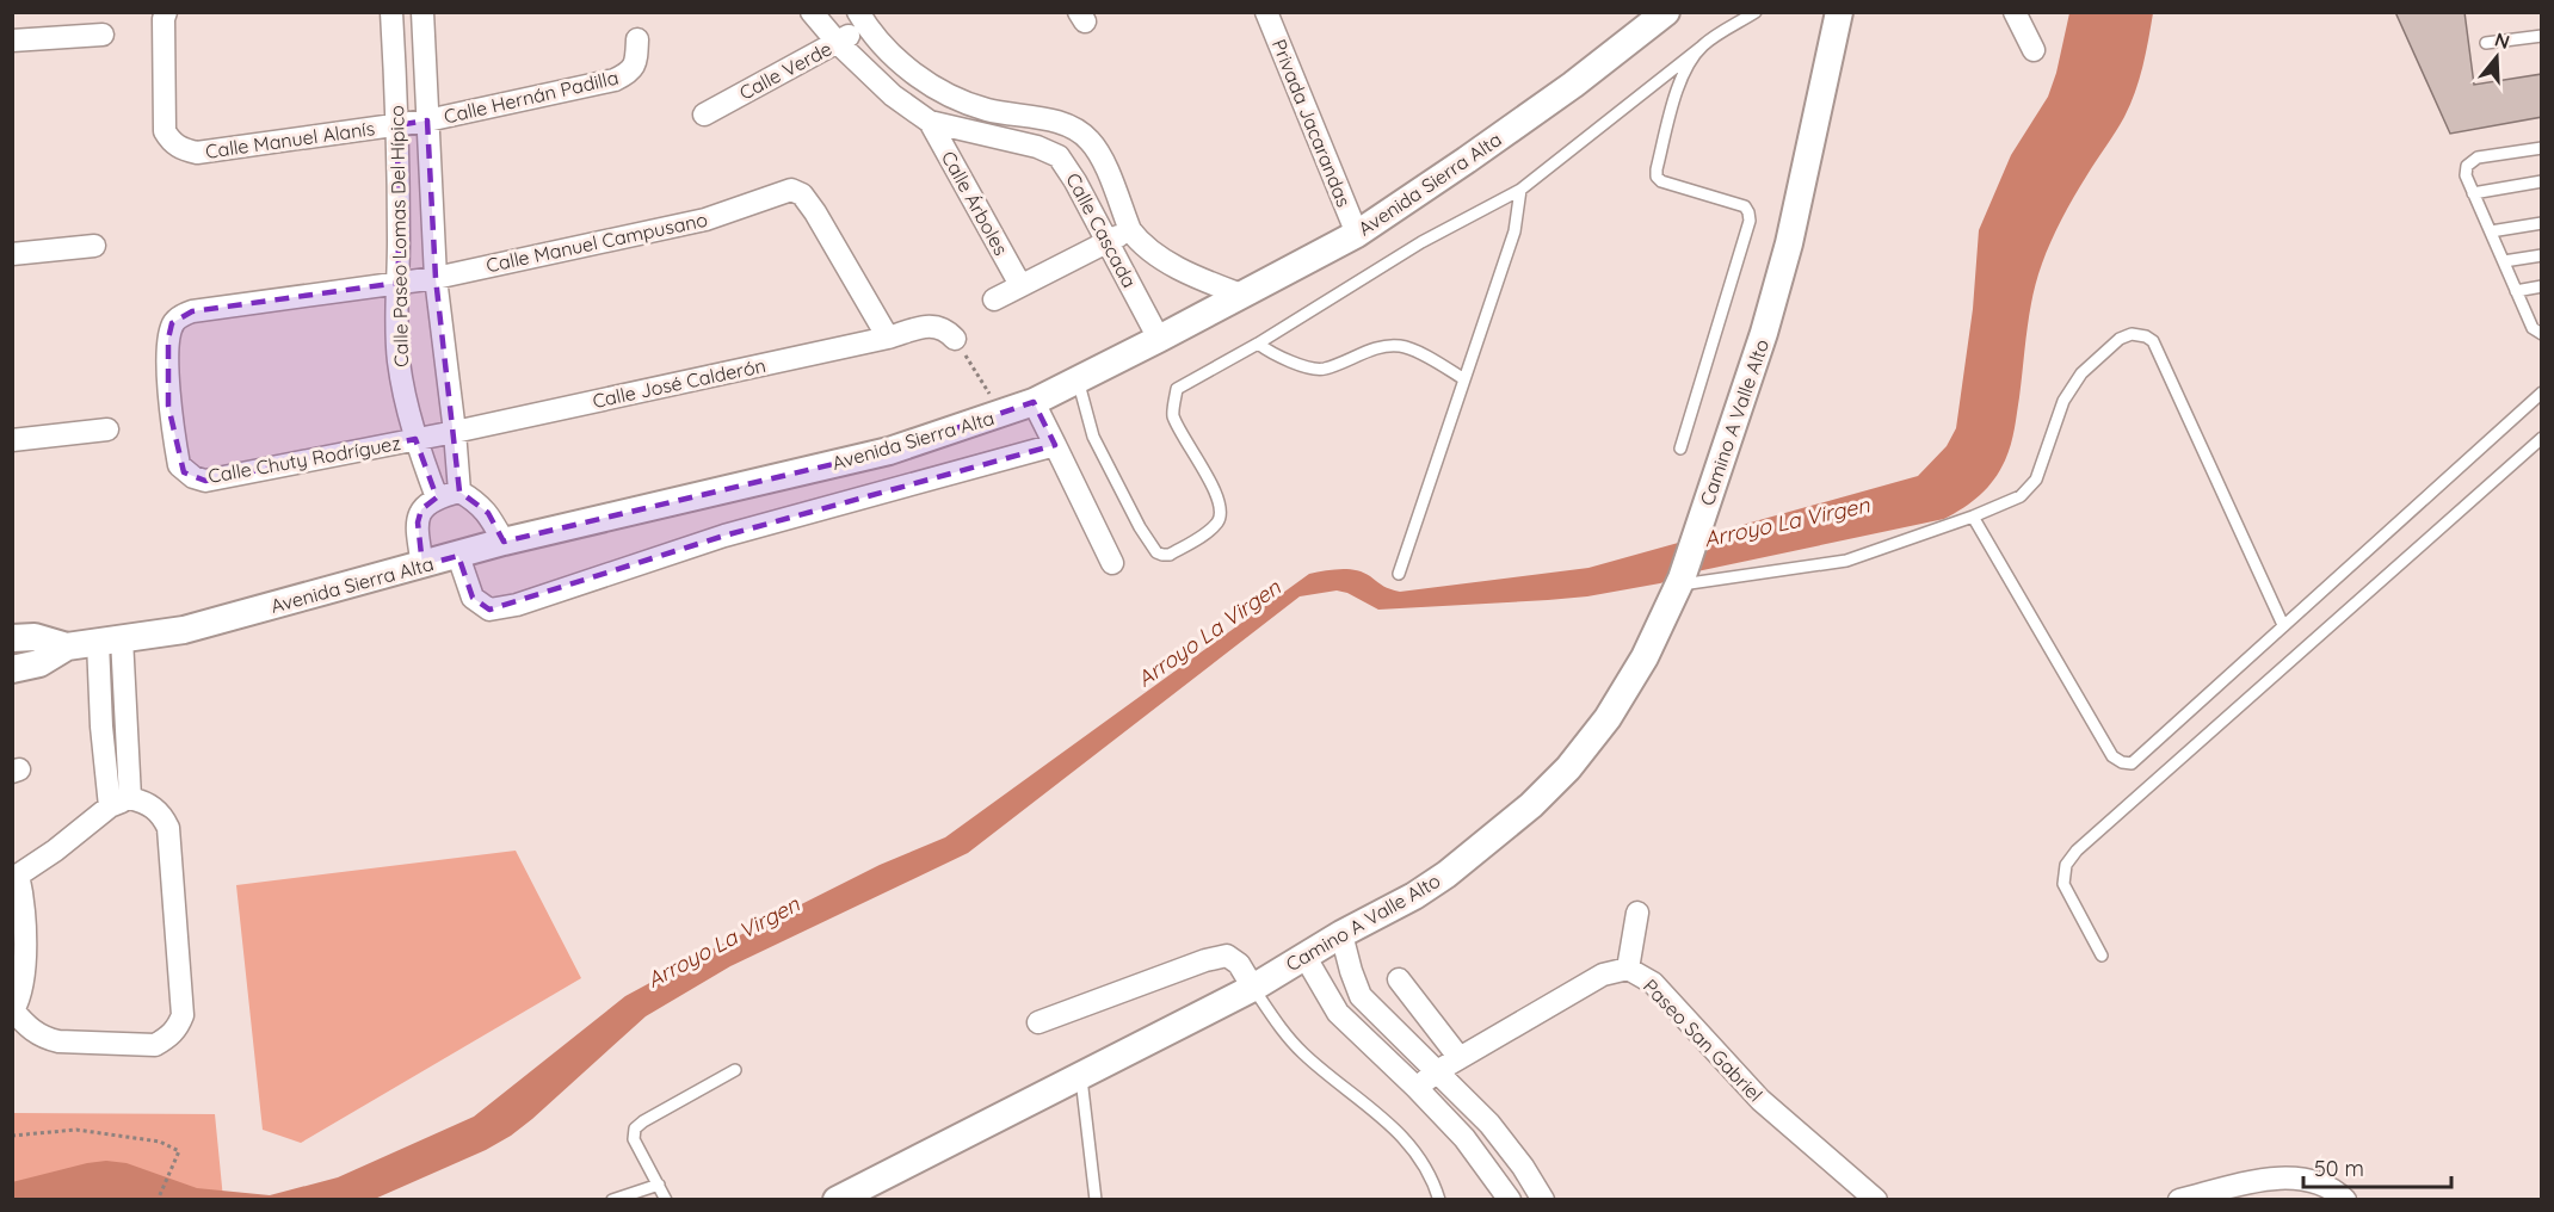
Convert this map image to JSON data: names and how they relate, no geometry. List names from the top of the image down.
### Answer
{
  "streets": {
    "street": [
      "Calle Verde",
      "Calle Hernán Padilla",
      "Privada Jacarandas",
      "Calle Manuel Alanís",
      "Avenida Sierra Alta",
      "Calle Árboles",
      "Calle Cascada",
      "Calle Paseo Lomas Del Hípico",
      "Calle Manuel Campusano",
      "Calle José Calderón",
      "Camino A Valle Alto",
      "Calle Chuty Rodríguez",
      "Paseo San Gabriel"
    ]
  },
  "crossings": [
    ["Calle Verde", "Calle Cascada"],
    ["Calle Hernán Padilla", "Calle Manuel Alanís"],
    ["Calle Hernán Padilla", "Calle Paseo Lomas Del Hípico"],
    ["Privada Jacarandas", "Avenida Sierra Alta"],
    ["Calle Manuel Alanís", "Calle Paseo Lomas Del Hípico"],
    ["Avenida Sierra Alta", "Calle Cascada"],
    ["Calle Árboles", "Calle Cascada"],
    ["Calle Paseo Lomas Del Hípico", "Calle Manuel Campusano"],
    ["Calle Paseo Lomas Del Hípico", "Calle José Calderón"],
    ["Calle Paseo Lomas Del Hípico", "Calle Chuty Rodríguez"],
    ["Calle Manuel Campusano", "Calle José Calderón"],
    ["Calle Manuel Campusano", "Calle Chuty Rodríguez"],
    ["Calle José Calderón", "Calle Chuty Rodríguez"]
  ],
  "water": ["Arroyo La Virgen"],
  "scale_bar": "50 m",
  "north": "top"
}
